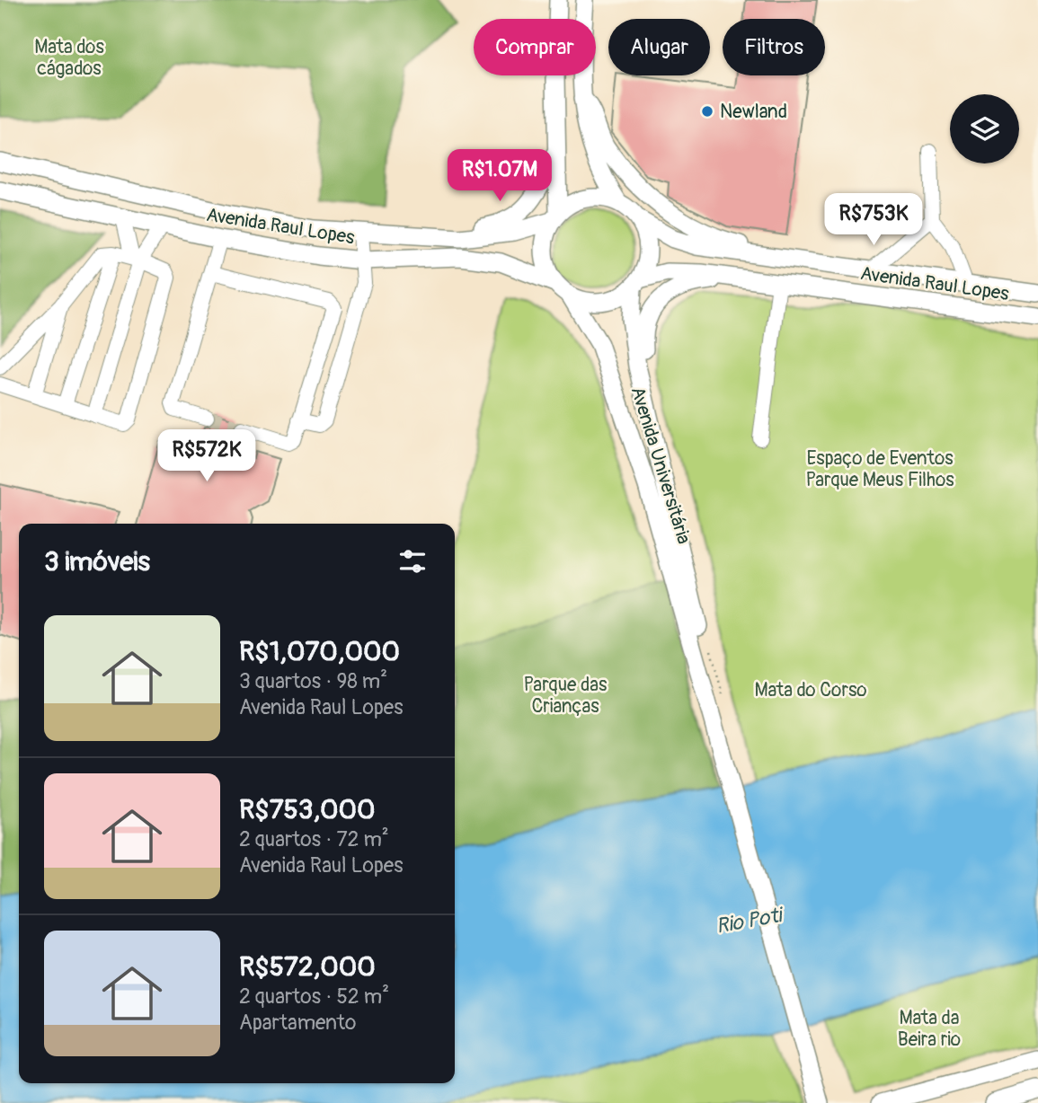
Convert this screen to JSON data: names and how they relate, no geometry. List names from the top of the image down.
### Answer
{
  "streets": {
    "main road": ["Avenida Raul Lopes", "Avenida Universitária"]
  },
  "crossings": [
    ["Avenida Raul Lopes", "Avenida Universitária"]
  ],
  "water": ["Rio Poti"],
  "parks": [
    "Mata dos cágados",
    "Espaço de Eventos Parque Meus Filhos",
    "Parque das Crianças",
    "Mata do Corso",
    "Mata da Beira rio"
  ],
  "places": ["Newland"],
  "page": {
    "chip": ["Comprar", "Alugar", "Filtros"],
    "price": ["R$1.07M", "R$753K", "R$572K"],
    "heading": "3 imóveis",
    "list": [
      {
        "name": "R$1,070,000",
        "note": "3 quartos · 98 m² · Avenida Raul Lopes"
      },
      {
        "name": "R$753,000",
        "note": "2 quartos · 72 m² · Avenida Raul Lopes"
      },
      {
        "name": "R$572,000",
        "note": "2 quartos · 52 m² · Apartamento"
      }
    ]
  }
}
